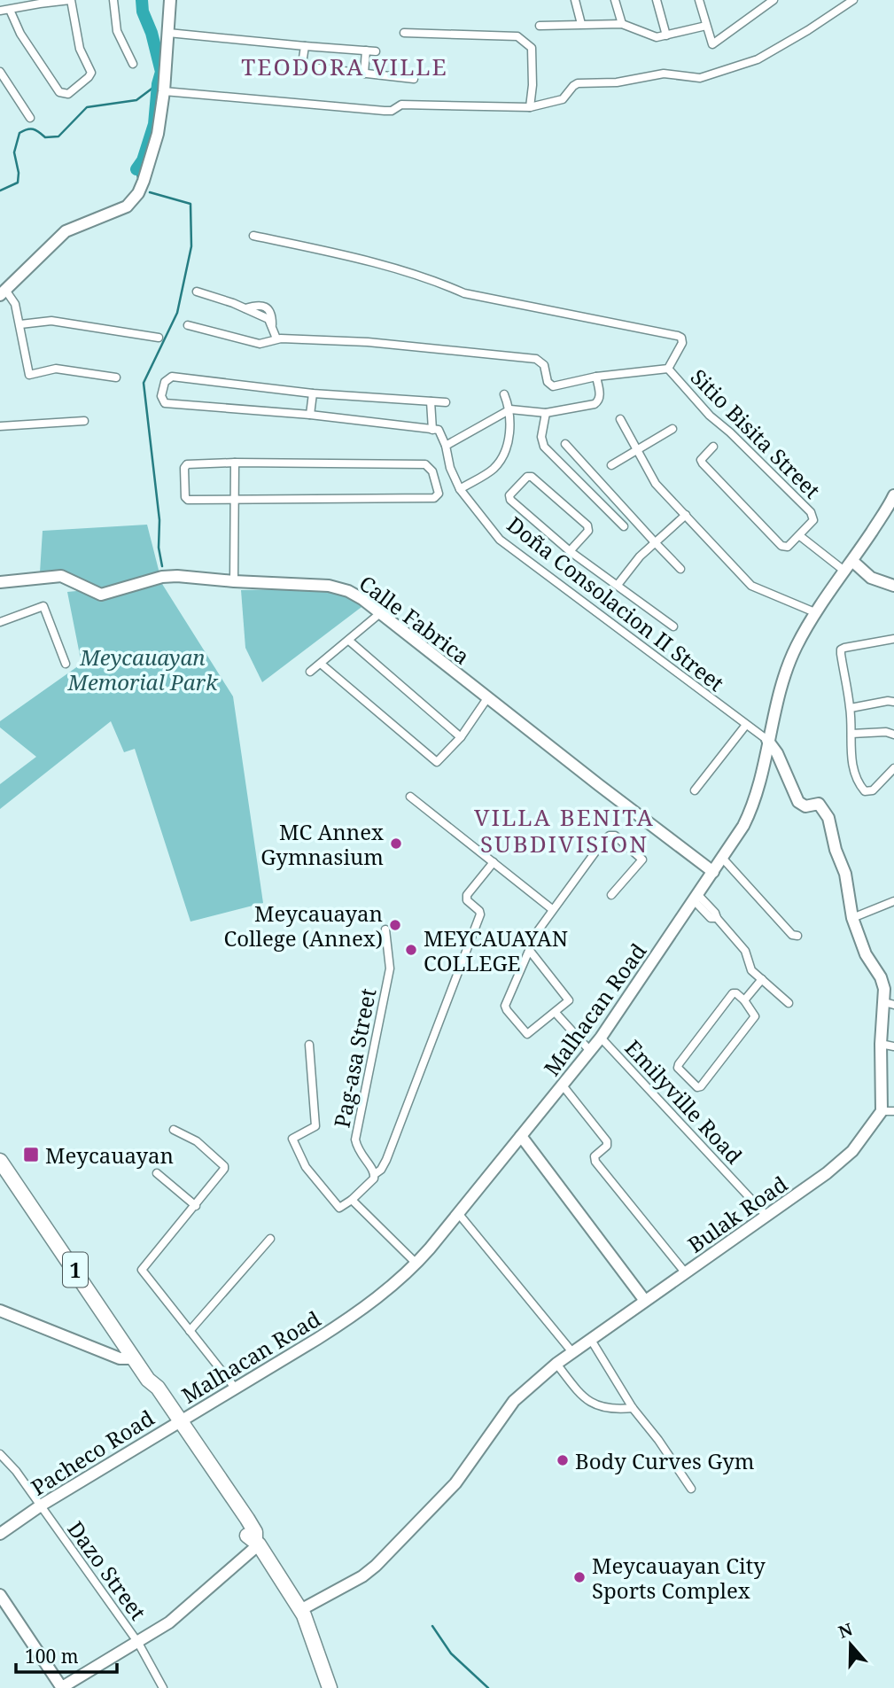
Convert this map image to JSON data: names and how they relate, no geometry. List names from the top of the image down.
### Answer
{
  "streets": {
    "highway": ["1"],
    "street": [
      "Sitio Bisita Street",
      "Doña Consolacion II Street",
      "Calle Fabrica",
      "Malhacan Road",
      "Pag-asa Street",
      "Emilyville Road",
      "Bulak Road",
      "Pacheco Road",
      "Dazo Street"
    ]
  },
  "crossings": [
    ["Doña Consolacion II Street", "Malhacan Road"],
    ["Calle Fabrica", "Malhacan Road"],
    ["Malhacan Road", "Emilyville Road"],
    ["Malhacan Road", "1"],
    ["Malhacan Road", "Pacheco Road"],
    ["Emilyville Road", "Bulak Road"],
    ["Bulak Road", "1"],
    ["1", "Pacheco Road"],
    ["Pacheco Road", "Dazo Street"]
  ],
  "districts": ["TEODORA VILLE", "VILLA BENITA SUBDIVISION"],
  "parks": ["Meycauayan Memorial Park"],
  "places": {
    "other": [
      "MC Annex Gymnasium",
      "Meycauayan College (Annex)",
      "MEYCAUAYAN COLLEGE",
      "Body Curves Gym",
      "Meycauayan City Sports Complex"
    ],
    "transit": ["Meycauayan"]
  },
  "scale_bar": "100 m",
  "north": "top"
}
